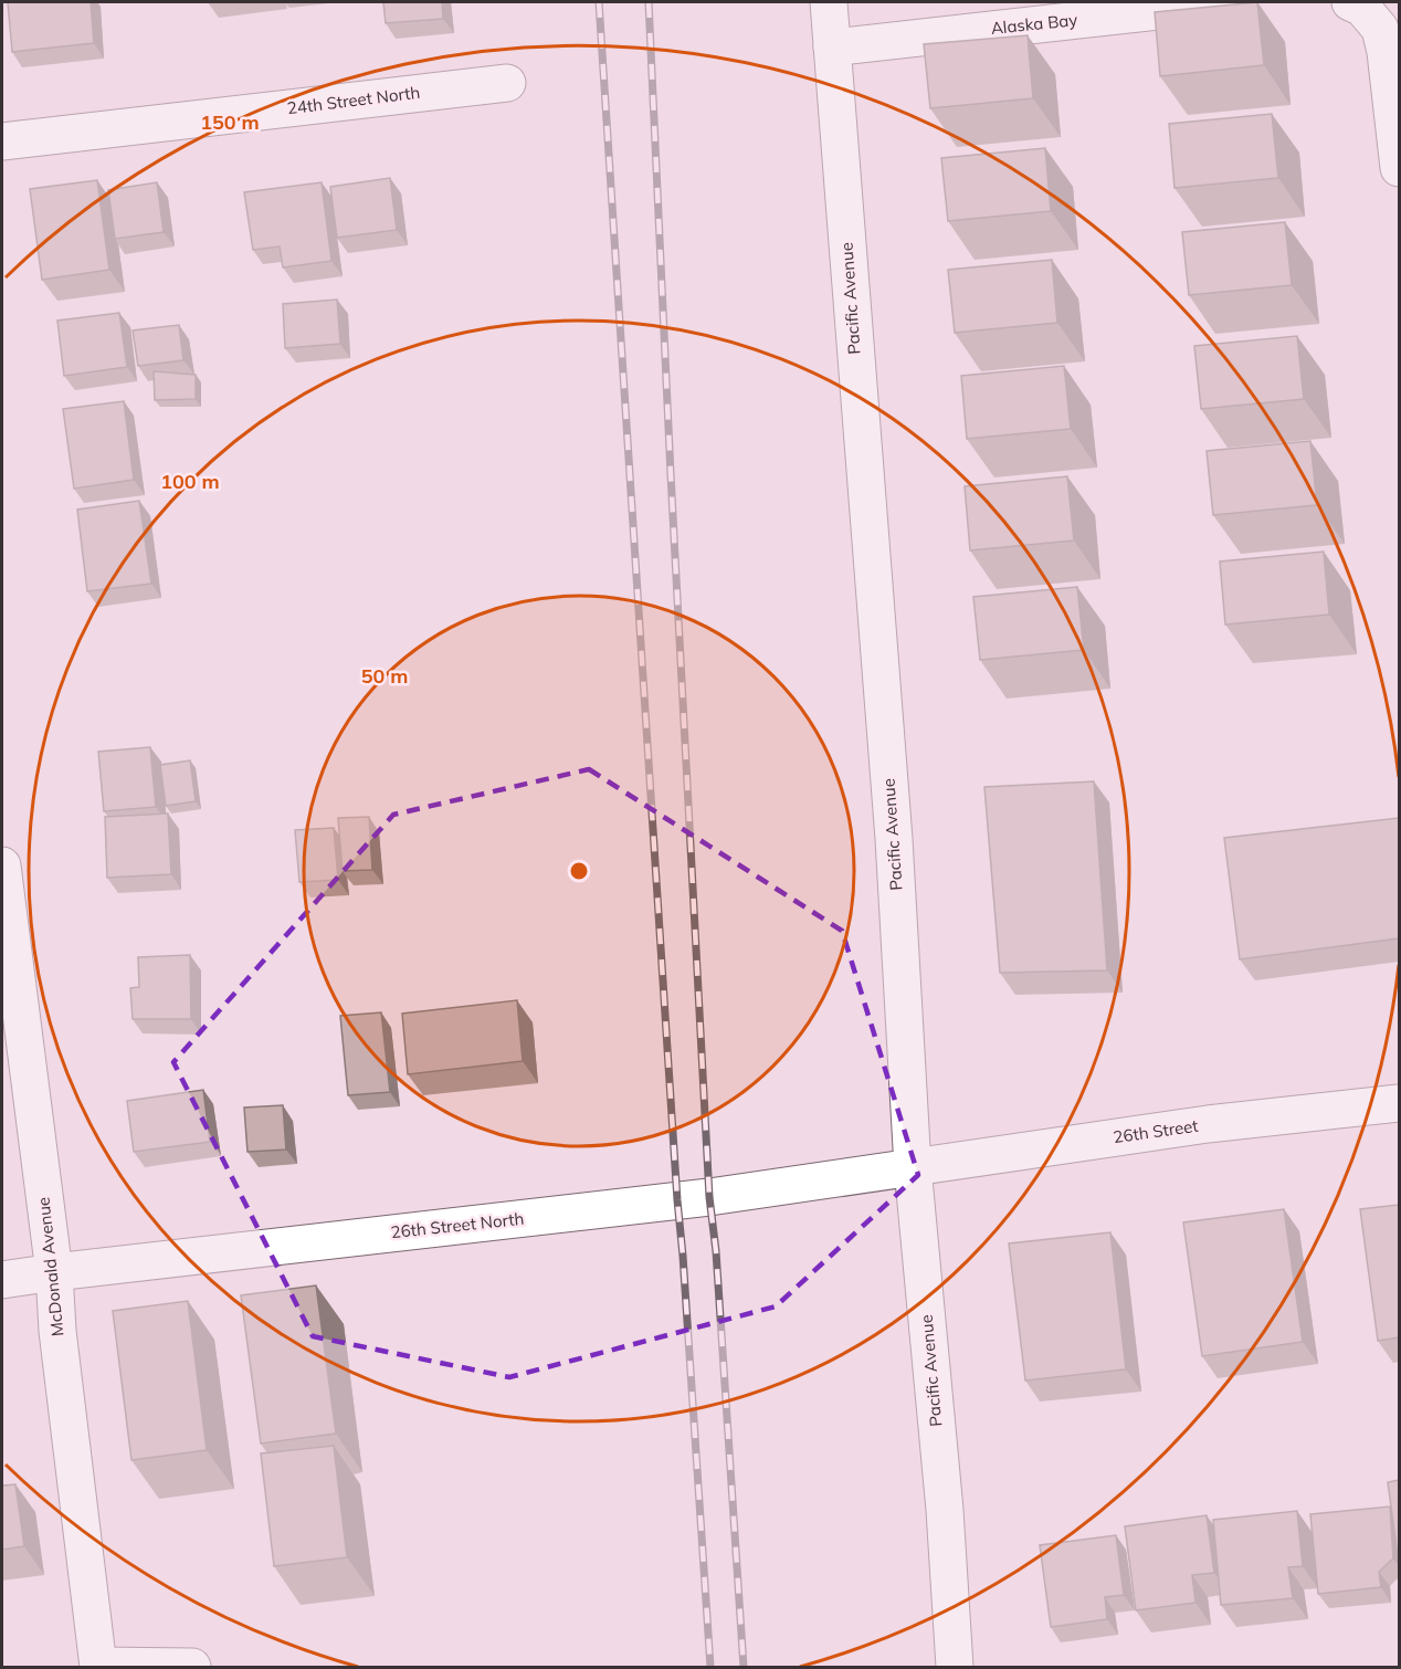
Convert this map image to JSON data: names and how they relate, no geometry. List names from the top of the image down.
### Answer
{
  "streets": {
    "street": [
      "Alaska Bay",
      "24th Street North",
      "Pacific Avenue",
      "26th Street",
      "26th Street North",
      "McDonald Avenue"
    ]
  },
  "crossings": [
    ["Alaska Bay", "Pacific Avenue"],
    ["Pacific Avenue", "26th Street"],
    ["Pacific Avenue", "26th Street North"],
    ["26th Street", "26th Street North"],
    ["26th Street North", "McDonald Avenue"]
  ],
  "rings": ["150 m", "100 m", "50 m"]
}
